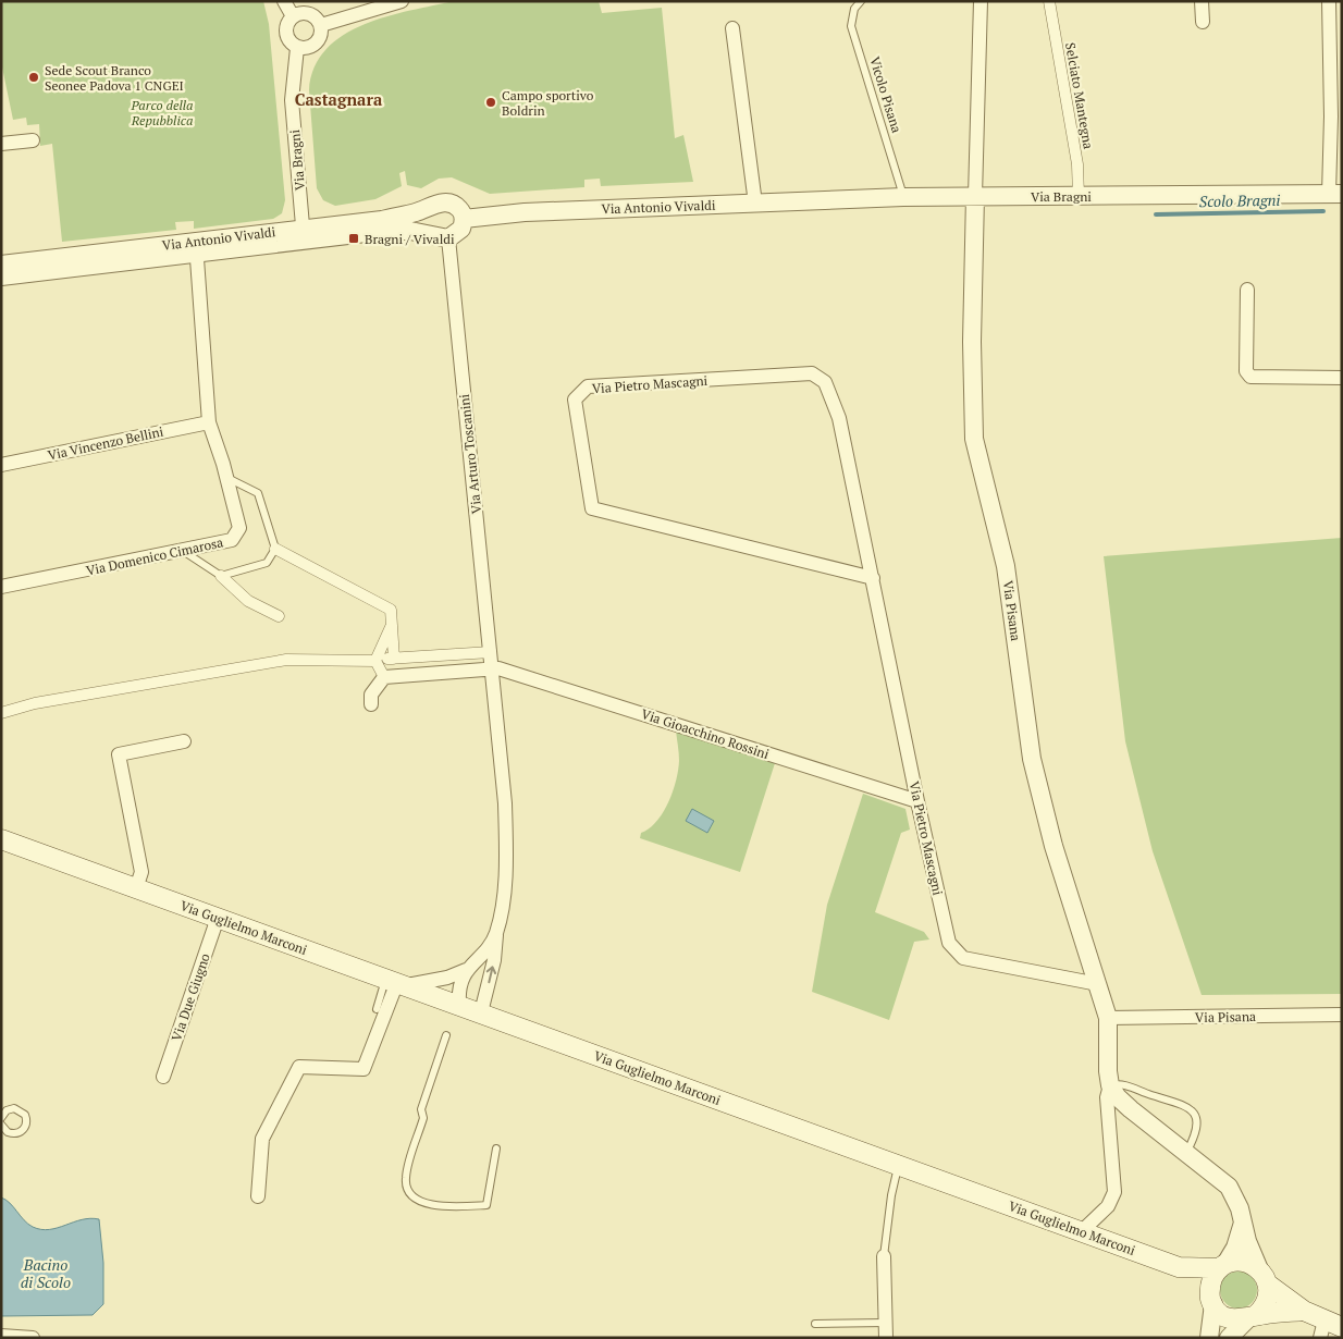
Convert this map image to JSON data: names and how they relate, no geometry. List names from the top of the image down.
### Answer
{
  "streets": {
    "main road": ["Via Guglielmo Marconi"],
    "street": [
      "Selciato Mantegna",
      "Via Bragni",
      "Via Antonio Vivaldi",
      "Via Pietro Mascagni",
      "Via Vincenzo Bellini",
      "Via Arturo Toscanini",
      "Via Domenico Cimarosa",
      "Via Pisana",
      "Via Gioacchino Rossini",
      "Via Due Giugno"
    ],
    "lane": ["Vicolo Pisana"]
  },
  "crossings": [
    ["Vicolo Pisana", "Via Antonio Vivaldi"],
    ["Selciato Mantegna", "Via Bragni"],
    ["Via Bragni", "Via Antonio Vivaldi"],
    ["Via Bragni", "Via Pisana"],
    ["Via Antonio Vivaldi", "Via Arturo Toscanini"],
    ["Via Antonio Vivaldi", "Via Domenico Cimarosa"],
    ["Via Antonio Vivaldi", "Via Pisana"],
    ["Via Pietro Mascagni", "Via Pisana"],
    ["Via Pietro Mascagni", "Via Gioacchino Rossini"],
    ["Via Vincenzo Bellini", "Via Domenico Cimarosa"],
    ["Via Arturo Toscanini", "Via Gioacchino Rossini"],
    ["Via Arturo Toscanini", "Via Guglielmo Marconi"],
    ["Via Pisana", "Via Guglielmo Marconi"],
    ["Via Guglielmo Marconi", "Via Due Giugno"]
  ],
  "districts": ["Castagnara"],
  "water": ["Scolo Bragni", "Bacino di Scolo"],
  "parks": ["Parco della Repubblica"],
  "places": {
    "other": ["Sede Scout Branco Seonee Padova 1 CNGEI", "Campo sportivo Boldrin"],
    "transit": ["Bragni / Vivaldi"]
  }
}
